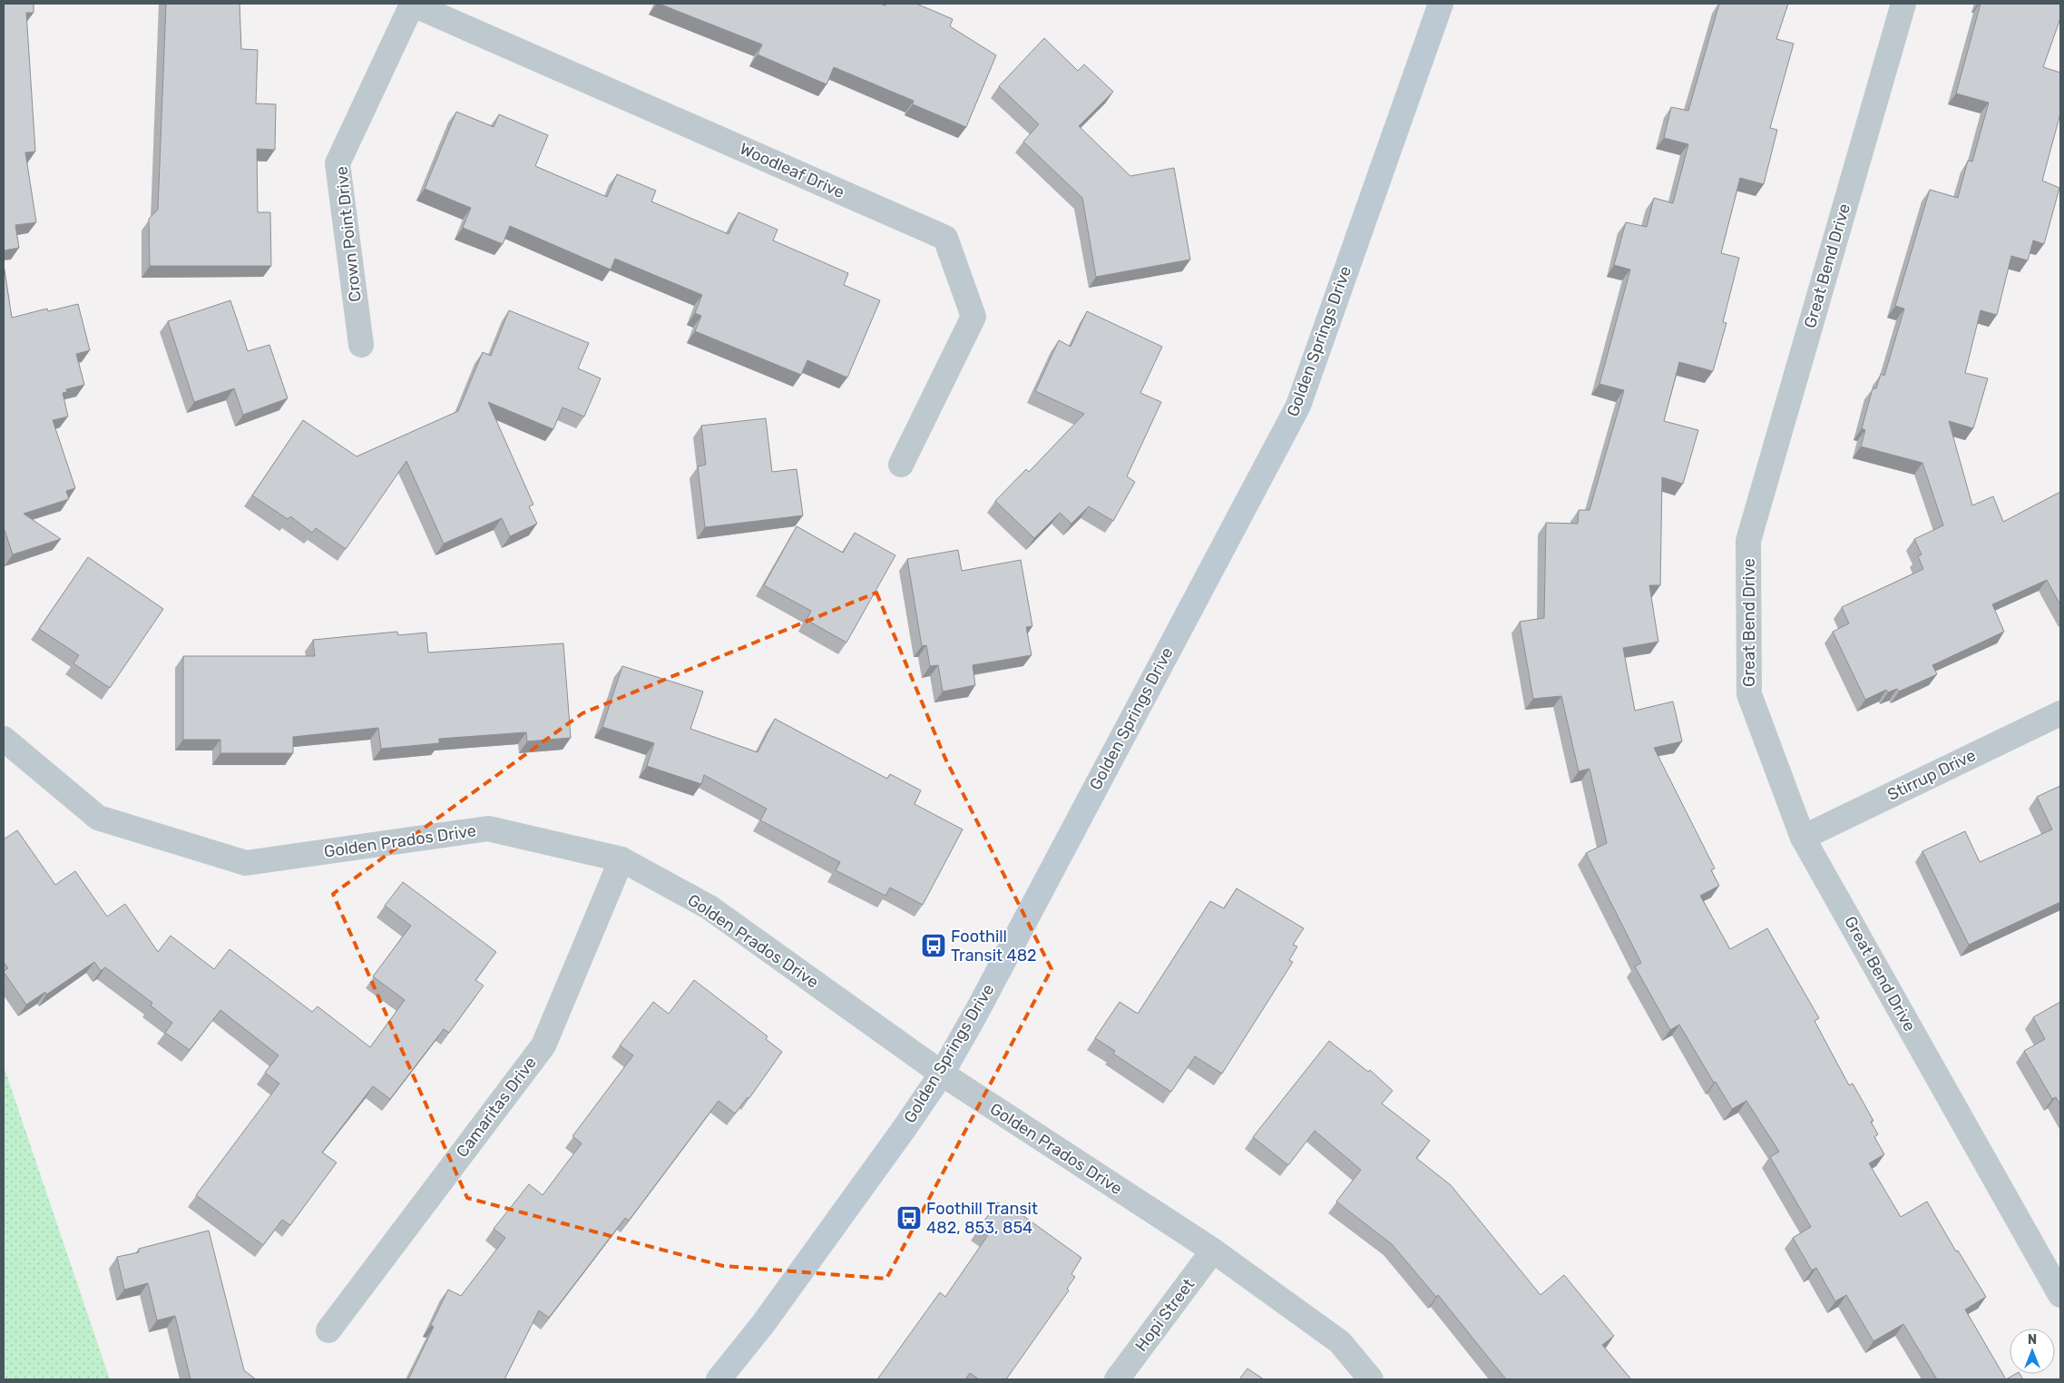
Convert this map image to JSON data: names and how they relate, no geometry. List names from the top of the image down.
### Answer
{
  "streets": {
    "main road": ["Golden Springs Drive"],
    "street": [
      "Woodleaf Drive",
      "Crown Point Drive",
      "Great Bend Drive",
      "Stirrup Drive",
      "Golden Prados Drive",
      "Camaritas Drive",
      "Hopi Street"
    ]
  },
  "crossings": [
    ["Woodleaf Drive", "Crown Point Drive"],
    ["Great Bend Drive", "Stirrup Drive"],
    ["Golden Springs Drive", "Golden Prados Drive"],
    ["Golden Prados Drive", "Camaritas Drive"],
    ["Golden Prados Drive", "Hopi Street"]
  ],
  "places": {
    "bus stop": ["Foothill Transit 482", "Foothill Transit 482, 853, 854"]
  },
  "north": "top"
}
